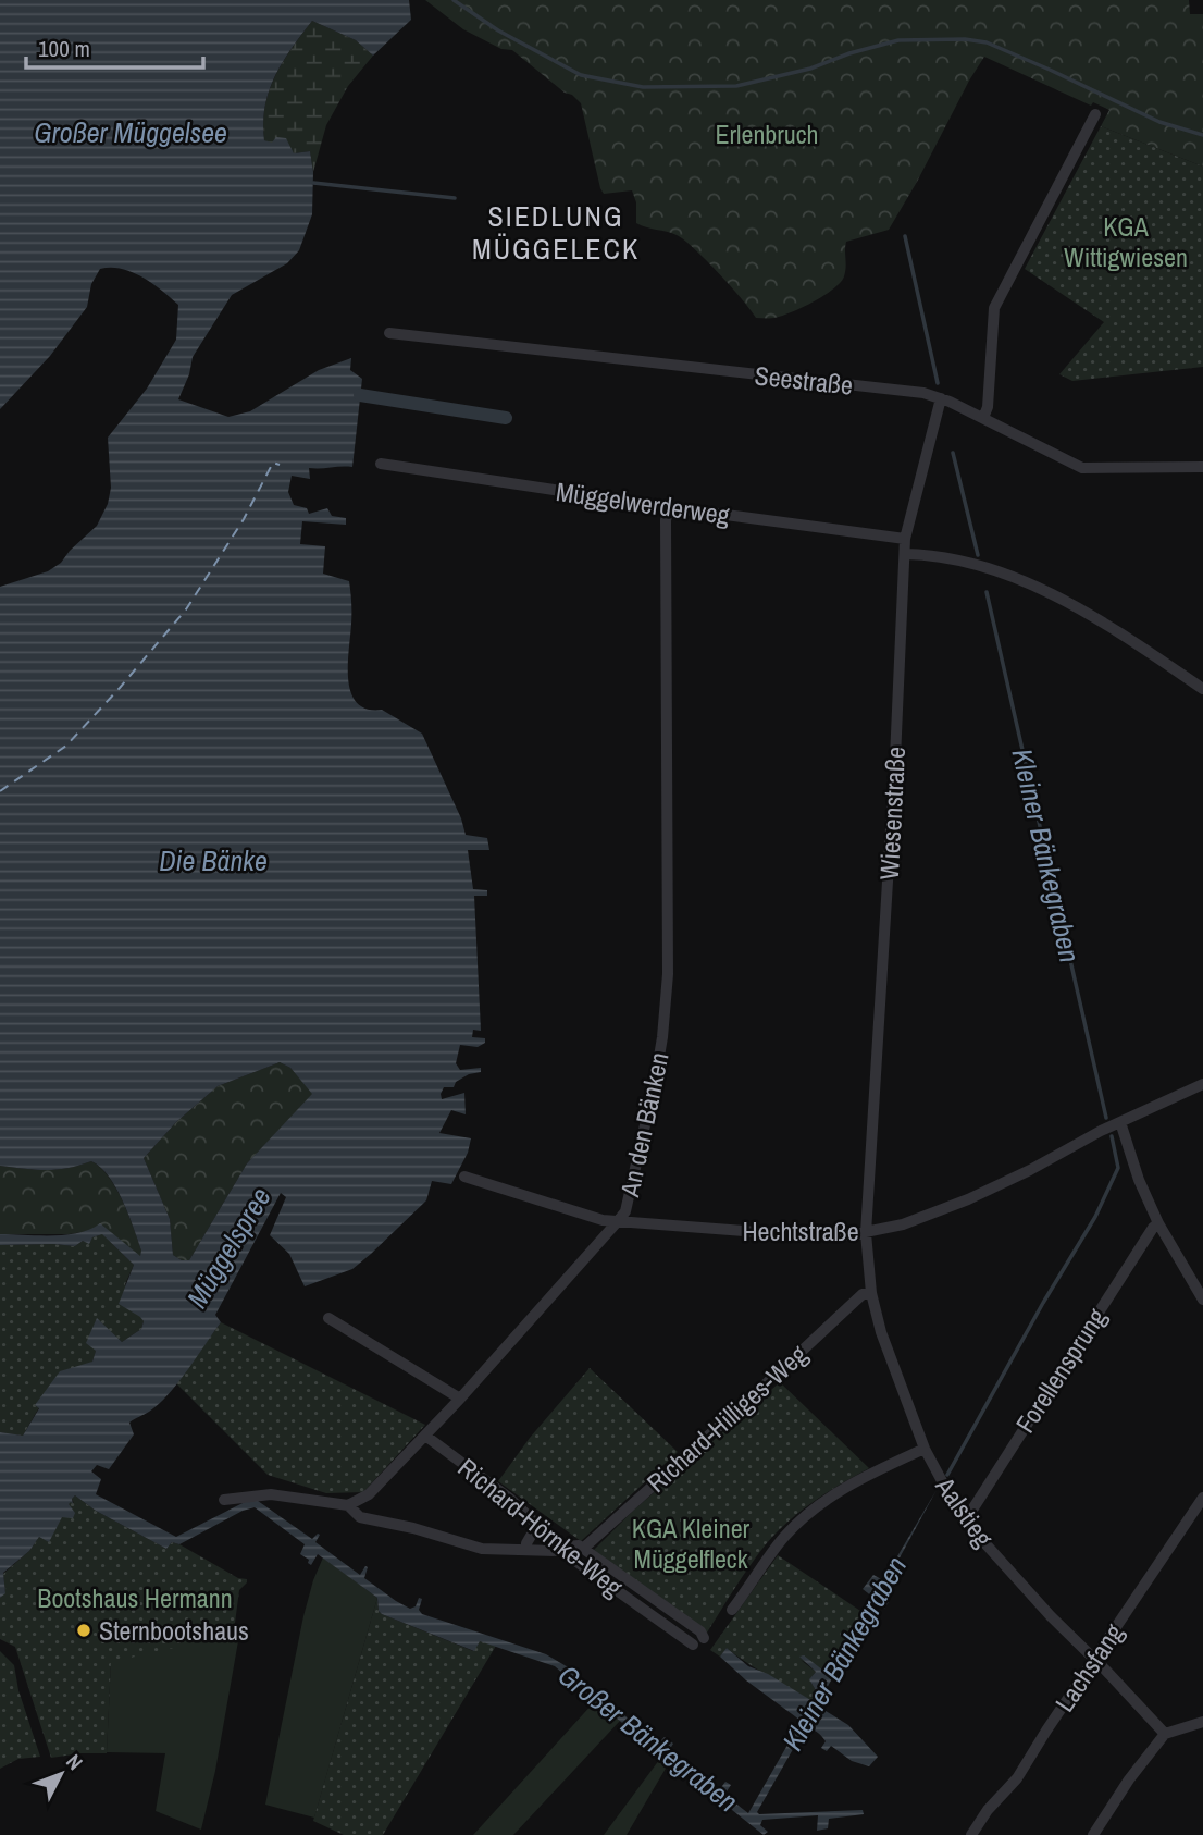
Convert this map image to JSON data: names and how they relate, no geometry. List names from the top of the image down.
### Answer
{
  "streets": {
    "street": [
      "Seestraße",
      "Müggelwerderweg",
      "Wiesenstraße",
      "An den Bänken",
      "Hechtstraße",
      "Forellensprung",
      "Richard-Hilliges-Weg",
      "Aalstieg",
      "Richard-Hörnke-Weg",
      "Lachsfang"
    ]
  },
  "crossings": [
    ["Seestraße", "Wiesenstraße"],
    ["Müggelwerderweg", "Wiesenstraße"],
    ["Müggelwerderweg", "An den Bänken"],
    ["Wiesenstraße", "Hechtstraße"],
    ["Wiesenstraße", "Aalstieg"],
    ["An den Bänken", "Hechtstraße"],
    ["An den Bänken", "Richard-Hörnke-Weg"],
    ["Hechtstraße", "Aalstieg"],
    ["Forellensprung", "Aalstieg"],
    ["Richard-Hilliges-Weg", "Aalstieg"],
    ["Richard-Hilliges-Weg", "Richard-Hörnke-Weg"],
    ["Aalstieg", "Lachsfang"]
  ],
  "districts": ["SIEDLUNG MÜGGELECK"],
  "water": [
    "Großer Müggelsee",
    "Kleiner Bänkegraben",
    "Die Bänke",
    "Müggelspree",
    "Großer Bänkegraben"
  ],
  "parks": [
    "Erlenbruch",
    "KGA Wittigwiesen",
    "KGA Kleiner Müggelfleck",
    "Bootshaus Hermann"
  ],
  "places": ["Sternbootshaus"],
  "scale_bar": "100 m",
  "north": "top right"
}
